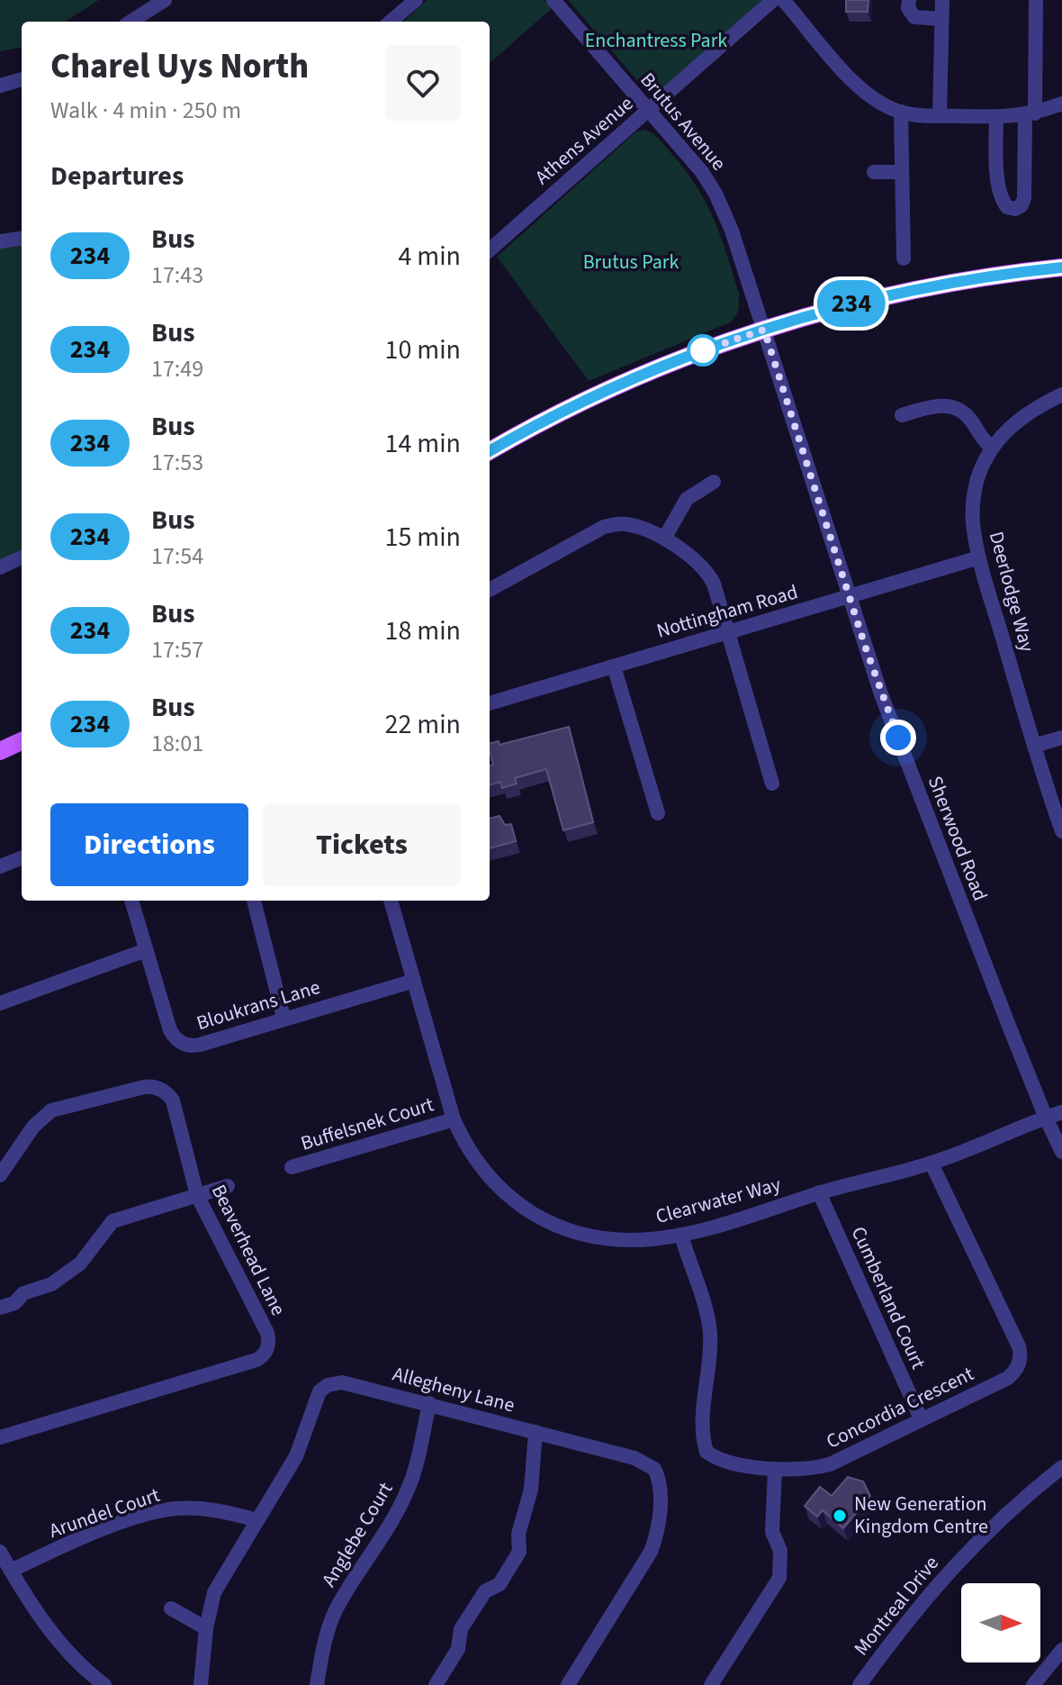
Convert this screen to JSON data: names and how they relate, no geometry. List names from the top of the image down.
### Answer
{
  "streets": {
    "street": [
      "Brutus Avenue",
      "Athens Avenue",
      "Deerlodge Way",
      "Nottingham Road",
      "Sherwood Road",
      "Bloukrans Lane",
      "Buffelsnek Court",
      "Clearwater Way",
      "Beaverhead Lane",
      "Cumberland Court",
      "Allegheny Lane",
      "Concordia Crescent",
      "Arundel Court",
      "Anglebe Court",
      "Montreal Drive"
    ]
  },
  "crossings": [
    ["Brutus Avenue", "Athens Avenue"],
    ["Brutus Avenue", "Sherwood Road"],
    ["Deerlodge Way", "Nottingham Road"],
    ["Nottingham Road", "Sherwood Road"],
    ["Sherwood Road", "Clearwater Way"],
    ["Bloukrans Lane", "Clearwater Way"],
    ["Buffelsnek Court", "Clearwater Way"],
    ["Clearwater Way", "Cumberland Court"],
    ["Clearwater Way", "Concordia Crescent"],
    ["Cumberland Court", "Concordia Crescent"],
    ["Allegheny Lane", "Arundel Court"],
    ["Allegheny Lane", "Anglebe Court"]
  ],
  "parks": ["Enchantress Park", "Brutus Park"],
  "places": ["New Generation Kingdom Centre"],
  "lines": ["bus line 234"],
  "north": "right",
  "page": {
    "on_map": "234",
    "heading": [
      ["Charel Uys North", "Walk · 4 min · 250 m"],
      "Departures"
    ],
    "list": [
      {
        "mark": "234",
        "name": "Bus",
        "note": "17:43",
        "value": "4 min"
      },
      {
        "mark": "234",
        "name": "Bus",
        "note": "17:49",
        "value": "10 min"
      },
      {
        "mark": "234",
        "name": "Bus",
        "note": "17:53",
        "value": "14 min"
      },
      {
        "mark": "234",
        "name": "Bus",
        "note": "17:54",
        "value": "15 min"
      },
      {
        "mark": "234",
        "name": "Bus",
        "note": "17:57",
        "value": "18 min"
      },
      {
        "mark": "234",
        "name": "Bus",
        "note": "18:01",
        "value": "22 min"
      }
    ],
    "buttons": ["Directions", "Tickets"]
  }
}
